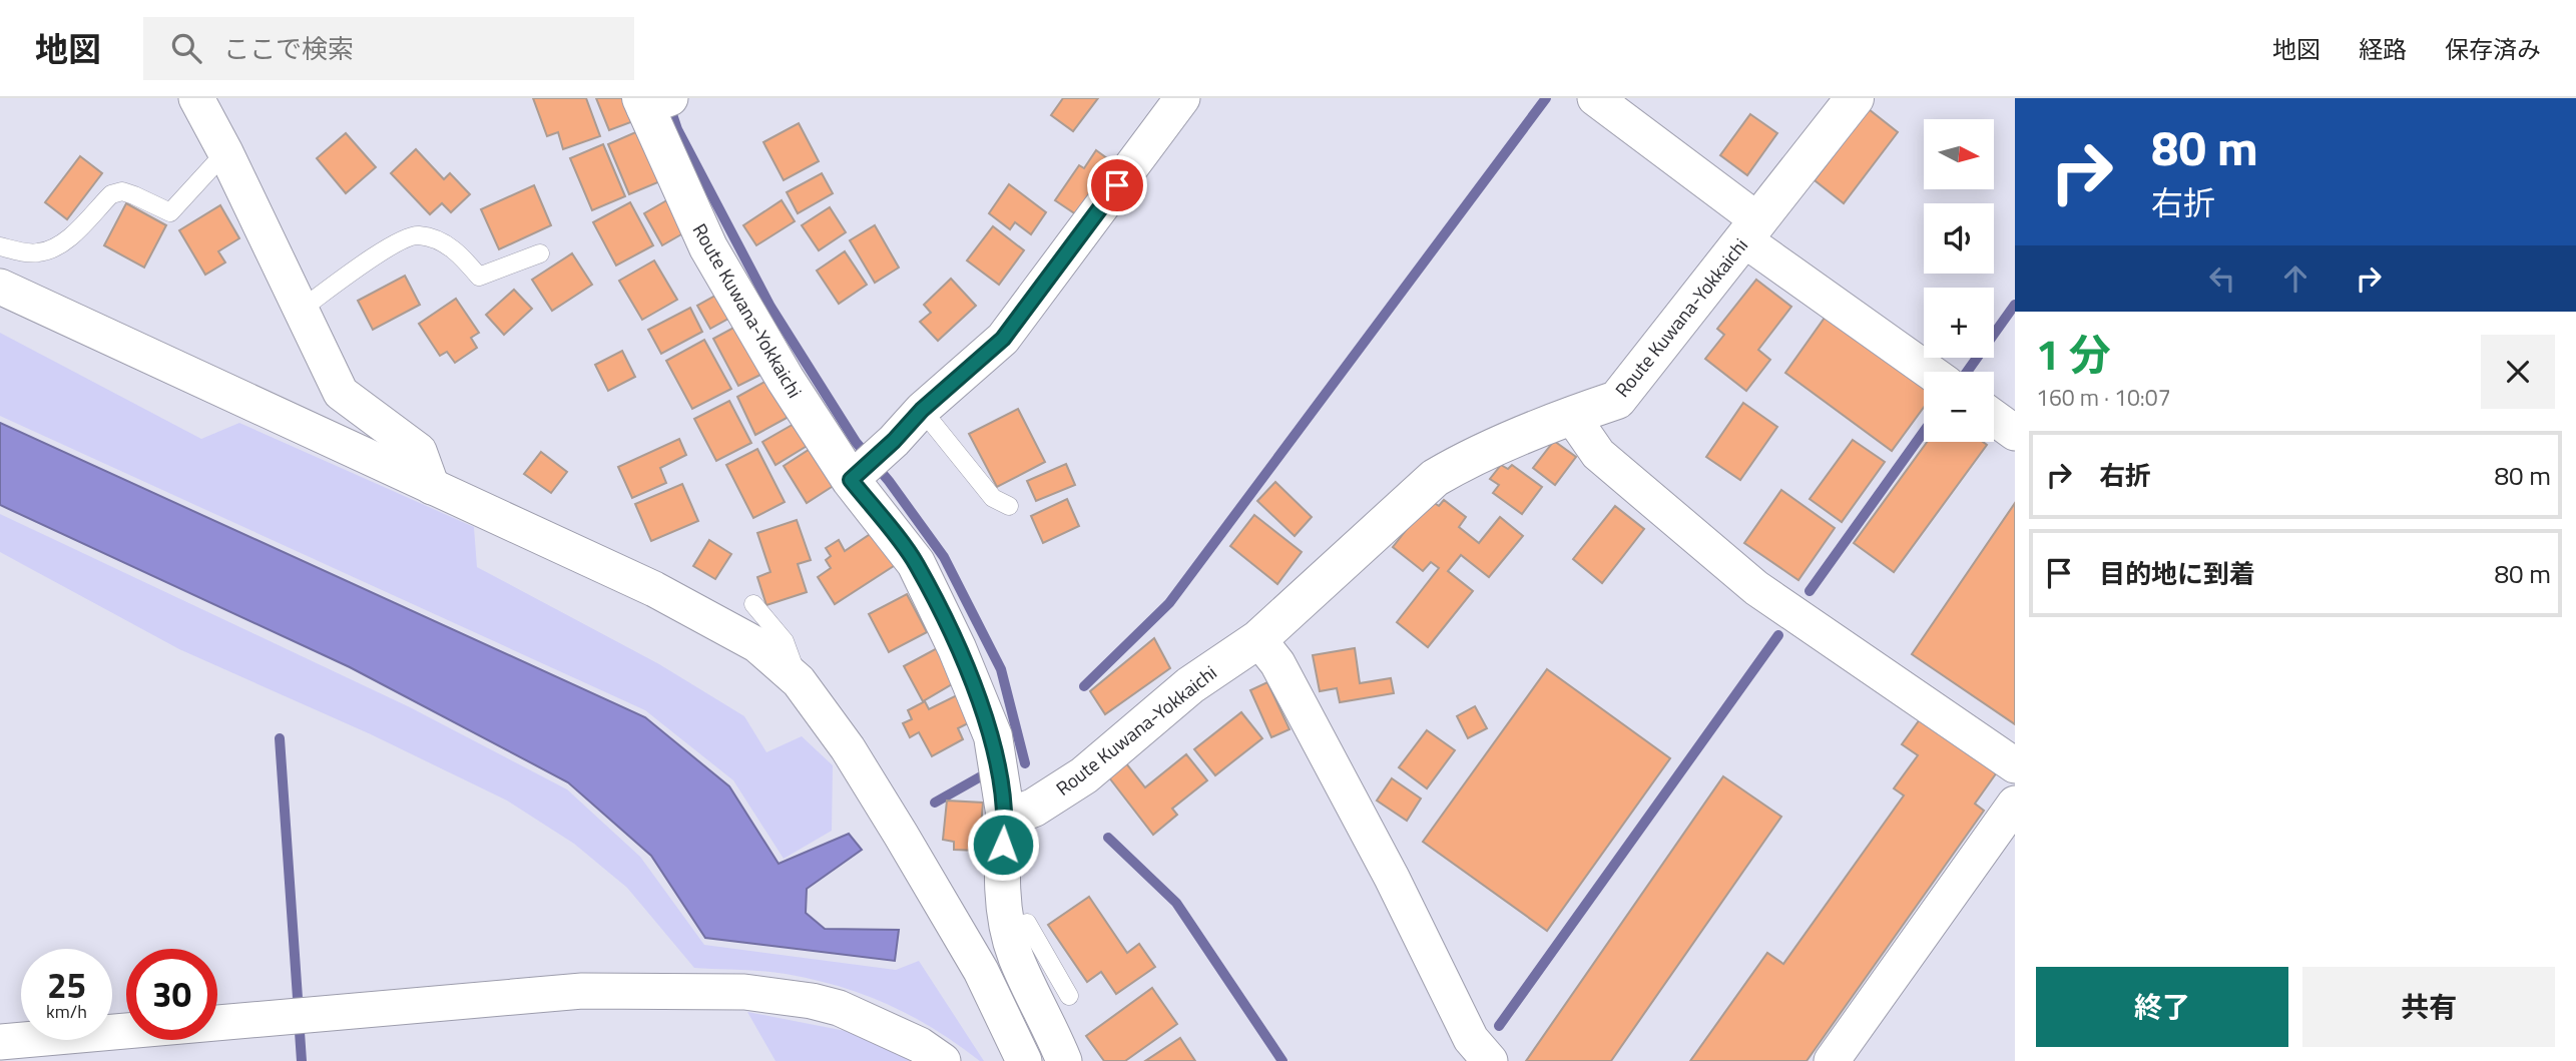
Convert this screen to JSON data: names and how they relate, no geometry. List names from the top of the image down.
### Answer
{
  "streets": {
    "main road": ["Route Kuwana-Yokkaichi"]
  },
  "north": "right",
  "page": {
    "header": "地図",
    "search": "ここで検索",
    "nav": ["地図", "経路", "保存済み"],
    "turn": ["80 m", "右折"],
    "map_buttons": ["+", "−"],
    "heading": ["1 分", "160 m · 10:07"],
    "list": [
      {
        "name": "右折",
        "value": "80 m"
      },
      {
        "name": "目的地に到着",
        "value": "80 m"
      }
    ],
    "speed": "25 km/h",
    "limit": "30",
    "buttons": ["終了", "共有"]
  }
}
